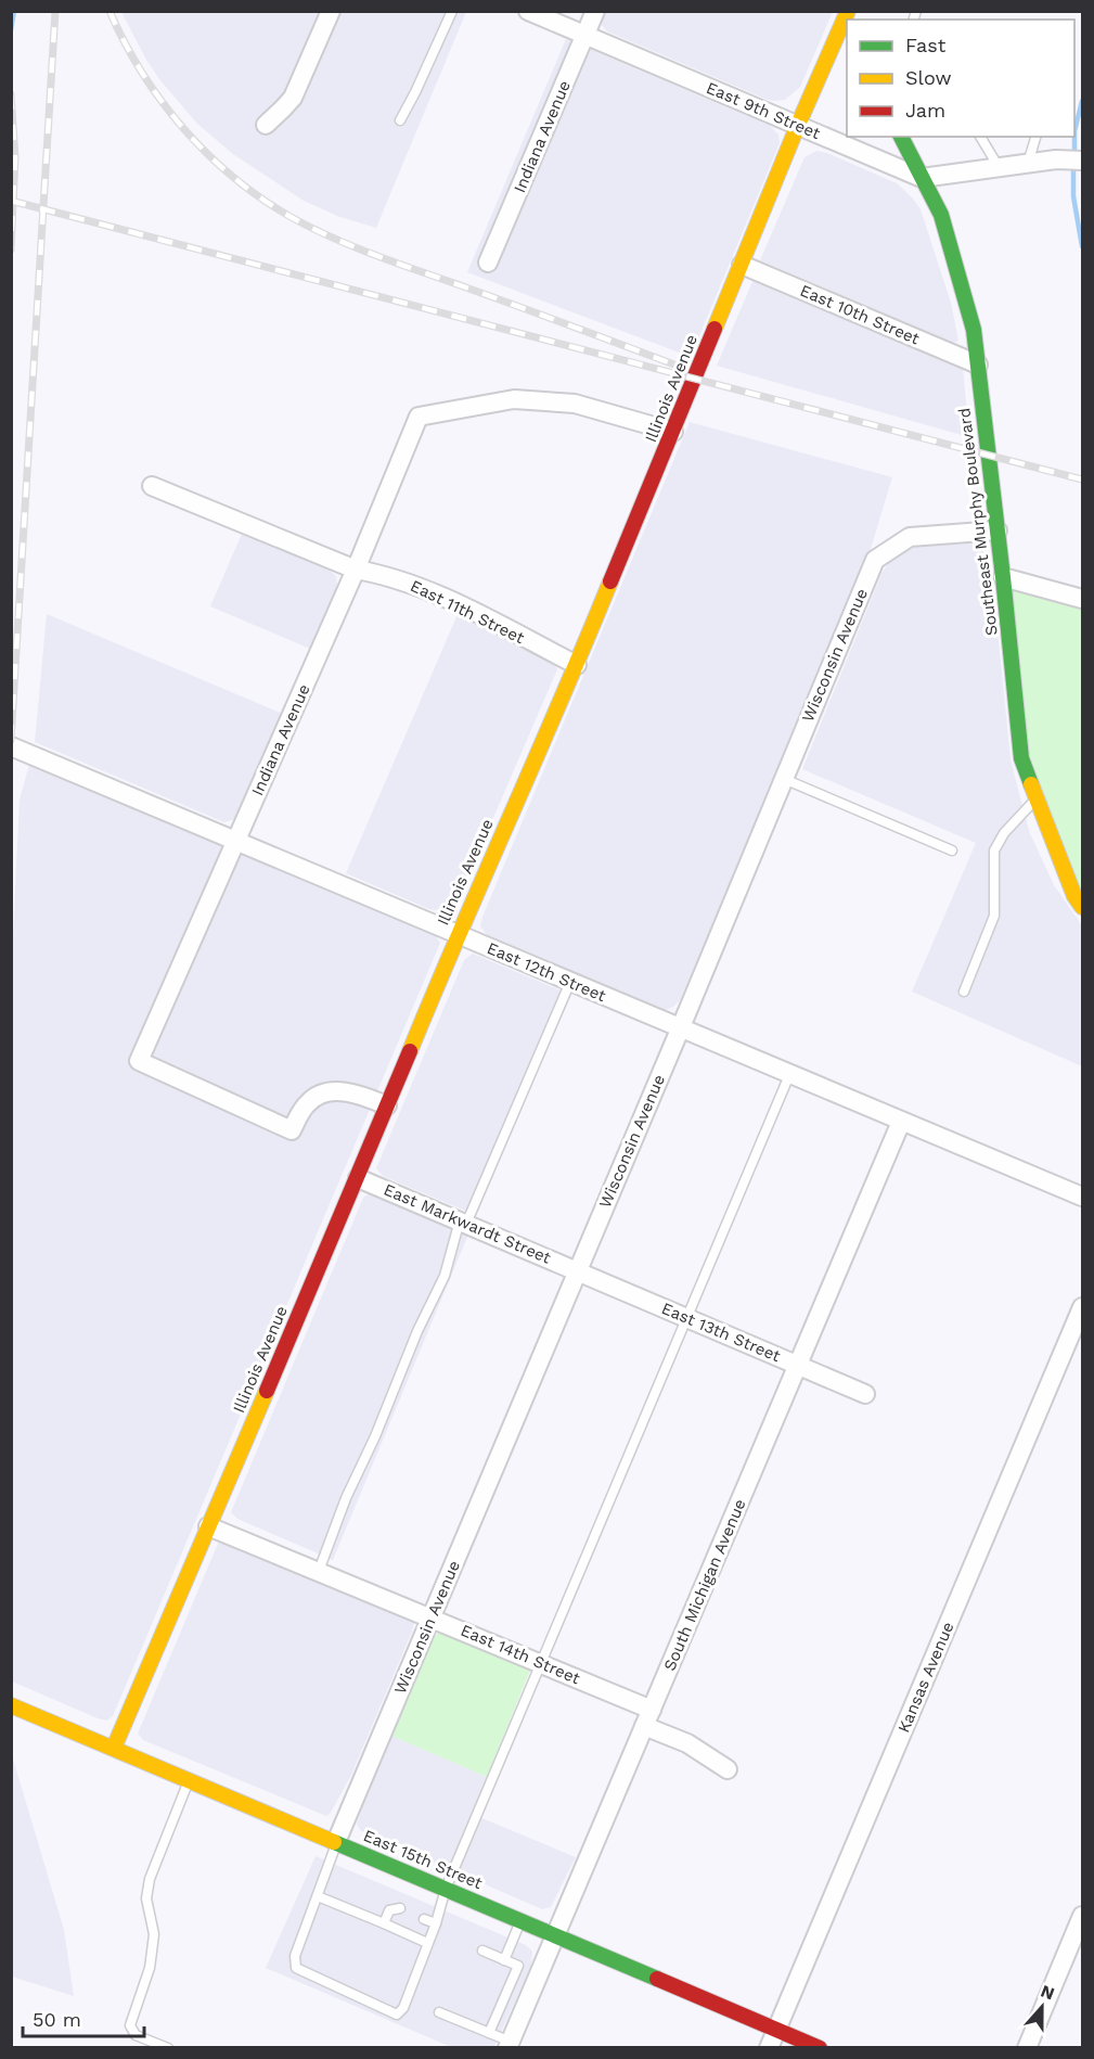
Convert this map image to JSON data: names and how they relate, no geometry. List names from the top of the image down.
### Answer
{
  "streets": {
    "street": [
      "East 9th Street",
      "Indiana Avenue",
      "East 10th Street",
      "Illinois Avenue",
      "Southeast Murphy Boulevard",
      "East 11th Street",
      "Wisconsin Avenue",
      "East 12th Street",
      "East Markwardt Street",
      "East 13th Street",
      "South Michigan Avenue",
      "East 14th Street",
      "Kansas Avenue",
      "East 15th Street"
    ]
  },
  "crossings": [
    ["East 9th Street", "Indiana Avenue"],
    ["East 9th Street", "Illinois Avenue"],
    ["East 9th Street", "Southeast Murphy Boulevard"],
    ["Indiana Avenue", "Illinois Avenue"],
    ["Indiana Avenue", "East 11th Street"],
    ["Indiana Avenue", "East 12th Street"],
    ["East 10th Street", "Illinois Avenue"],
    ["East 10th Street", "Southeast Murphy Boulevard"],
    ["Illinois Avenue", "East 11th Street"],
    ["Illinois Avenue", "East 12th Street"],
    ["Illinois Avenue", "East Markwardt Street"],
    ["Illinois Avenue", "East 14th Street"],
    ["Illinois Avenue", "East 15th Street"],
    ["Southeast Murphy Boulevard", "Wisconsin Avenue"],
    ["Wisconsin Avenue", "East 12th Street"],
    ["Wisconsin Avenue", "East Markwardt Street"],
    ["Wisconsin Avenue", "East 13th Street"],
    ["Wisconsin Avenue", "East 14th Street"],
    ["Wisconsin Avenue", "East 15th Street"],
    ["East 12th Street", "South Michigan Avenue"],
    ["East Markwardt Street", "East 13th Street"],
    ["East 13th Street", "South Michigan Avenue"],
    ["South Michigan Avenue", "East 14th Street"],
    ["South Michigan Avenue", "East 15th Street"],
    ["Kansas Avenue", "East 15th Street"]
  ],
  "legend": ["Fast", "Slow", "Jam"],
  "scale_bar": "50 m",
  "north": "top"
}
